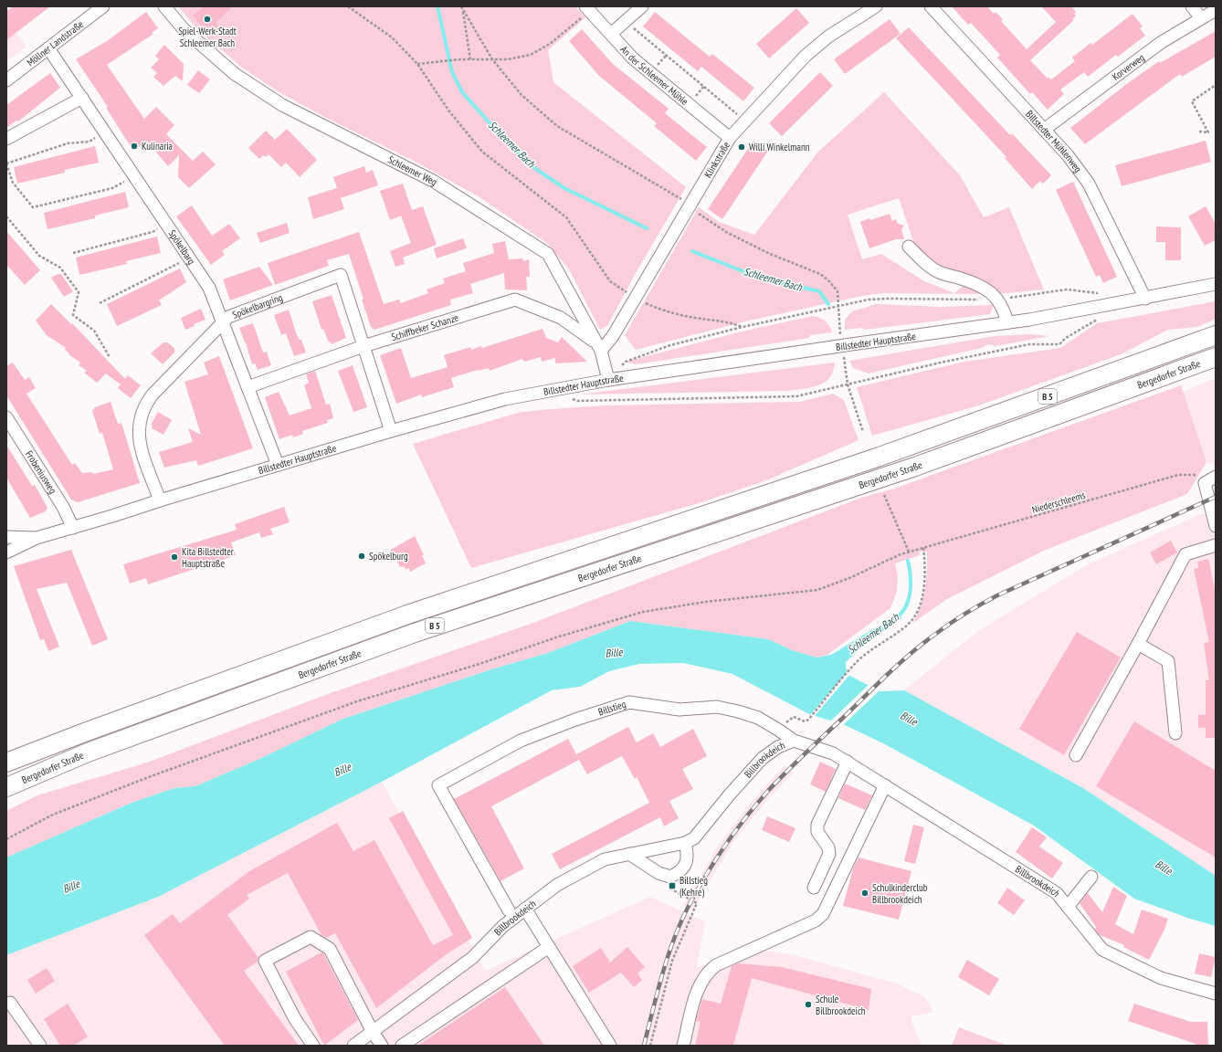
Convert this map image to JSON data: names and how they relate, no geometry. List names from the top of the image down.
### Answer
{
  "streets": {
    "highway": ["Bergedorfer Straße", "B 5"],
    "street": [
      "Möllner Landstraße",
      "Korverweg",
      "An der Schleemer Mühle",
      "Billstedter Mühlenweg",
      "Klinkstraße",
      "Schleemer Weg",
      "Spökelbarg",
      "Spökelbargring",
      "Schiffbeker Schanze",
      "Billstedter Hauptstraße",
      "Frobeniusweg",
      "Billstieg",
      "Billbrookdeich"
    ],
    "path": ["Niederschleems"]
  },
  "crossings": [
    ["Möllner Landstraße", "Spökelbarg"],
    ["Korverweg", "Billstedter Mühlenweg"],
    ["An der Schleemer Mühle", "Klinkstraße"],
    ["Billstedter Mühlenweg", "Billstedter Hauptstraße"],
    ["Klinkstraße", "Schleemer Weg"],
    ["Klinkstraße", "Schiffbeker Schanze"],
    ["Schleemer Weg", "Schiffbeker Schanze"],
    ["Schleemer Weg", "Billstedter Hauptstraße"],
    ["Spökelbarg", "Spökelbargring"],
    ["Spökelbarg", "Schiffbeker Schanze"],
    ["Spökelbarg", "Billstedter Hauptstraße"],
    ["Spökelbargring", "Schiffbeker Schanze"],
    ["Spökelbargring", "Billstedter Hauptstraße"],
    ["Billstedter Hauptstraße", "Frobeniusweg"],
    ["Billstieg", "Billbrookdeich"]
  ],
  "water": ["Schleemer Bach", "Bille"],
  "places": {
    "other": [
      "Spiel-Werk-Stadt Schleemer Bach",
      "Kulinaria",
      "Willi Winkelmann",
      "Spökelburg",
      "Kita Billstedter Hauptstraße",
      "Schulkinderclub Billbrookdeich",
      "Schule Billbrookdeich"
    ],
    "transit": ["Billstieg (Kehre)"]
  }
}
